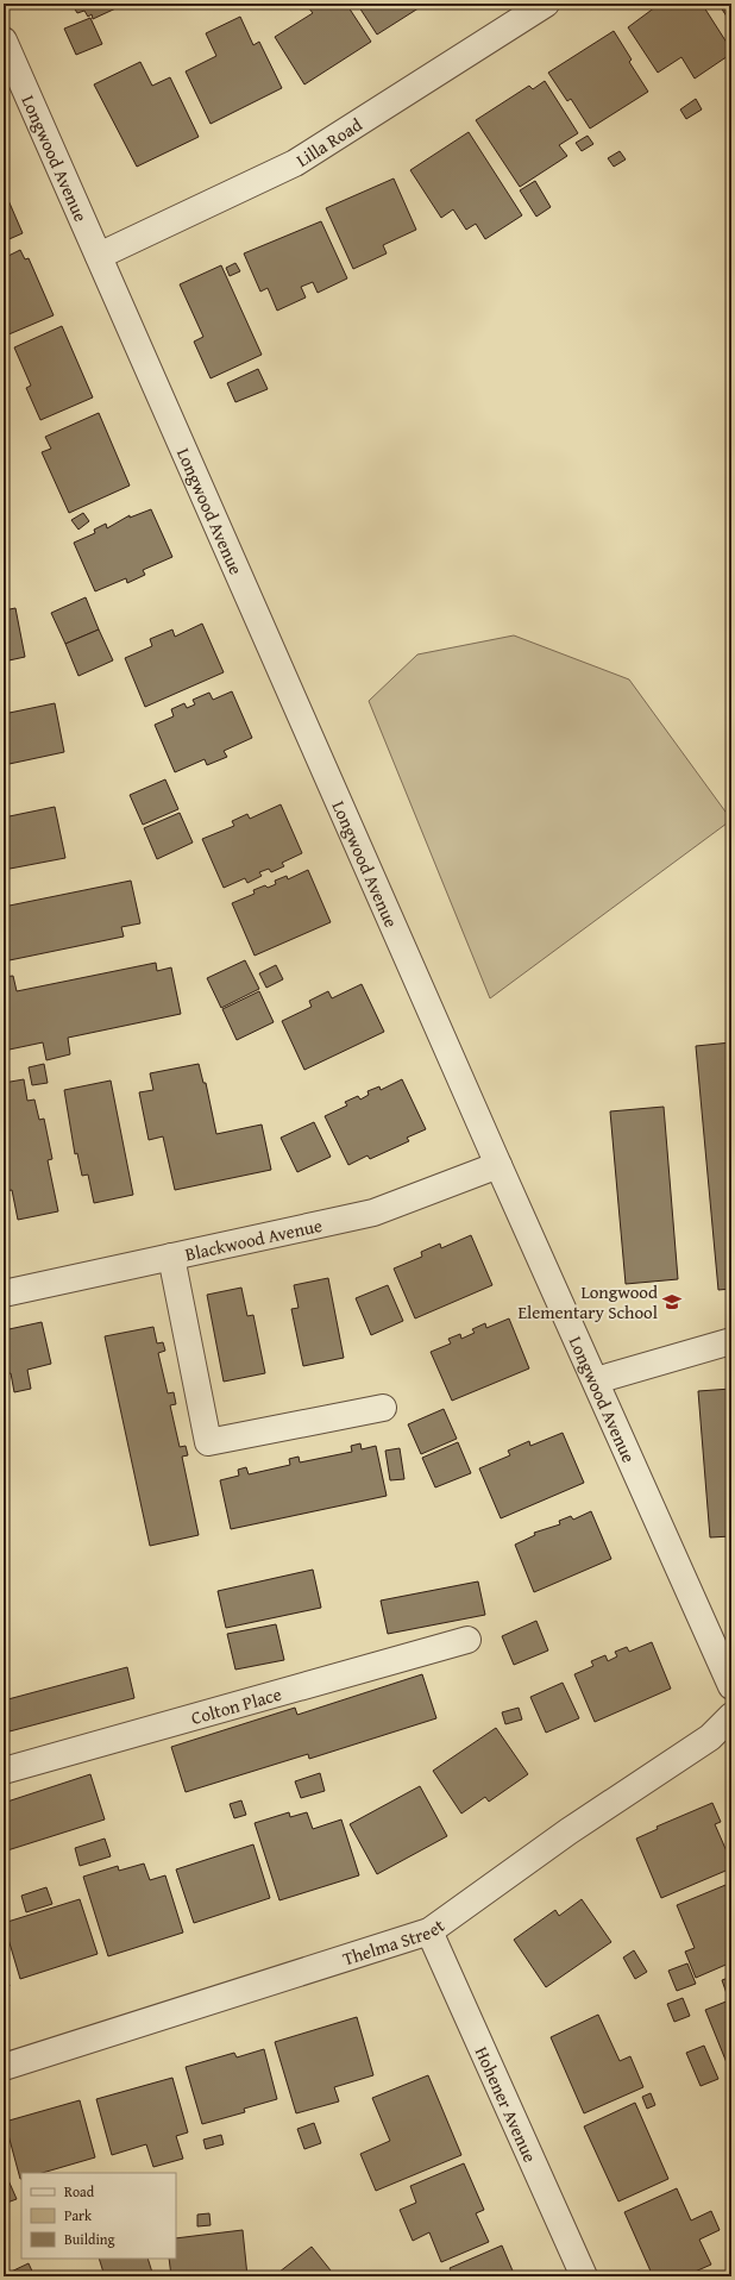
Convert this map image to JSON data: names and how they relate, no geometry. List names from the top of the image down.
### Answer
{
  "streets": {
    "street": [
      "Lilla Road",
      "Longwood Avenue",
      "Blackwood Avenue",
      "Colton Place",
      "Thelma Street",
      "Hohener Avenue"
    ]
  },
  "crossings": [
    ["Lilla Road", "Longwood Avenue"],
    ["Longwood Avenue", "Blackwood Avenue"],
    ["Thelma Street", "Hohener Avenue"]
  ],
  "places": {
    "school or university": ["Longwood Elementary School"]
  },
  "legend": ["Road", "Park", "Building"]
}
